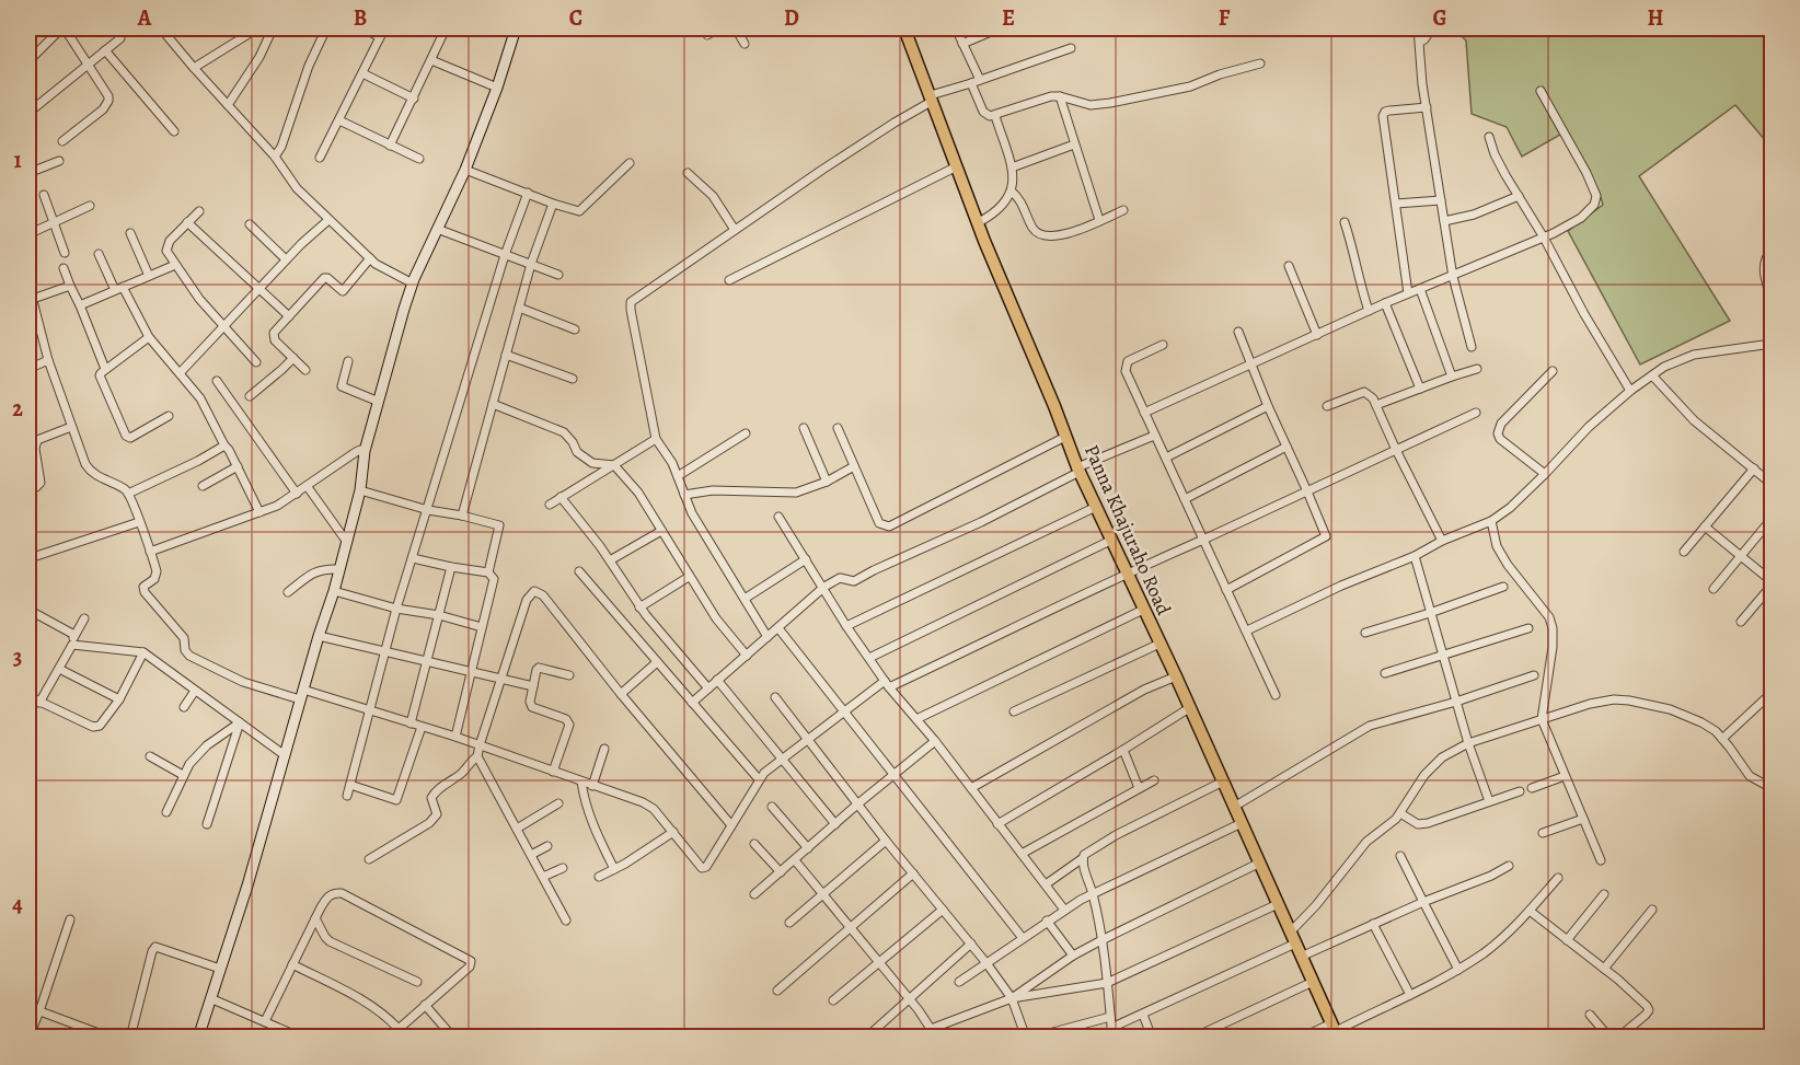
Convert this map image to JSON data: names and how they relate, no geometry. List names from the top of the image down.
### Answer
{
  "streets": {
    "main road": ["Panna Khajuraho Road"]
  },
  "grid": {
    "columns": [
      "A",
      "B",
      "C",
      "D",
      "E",
      "F",
      "G",
      "H"
    ],
    "rows": [
      "1",
      "2",
      "3",
      "4"
    ]
  }
}
